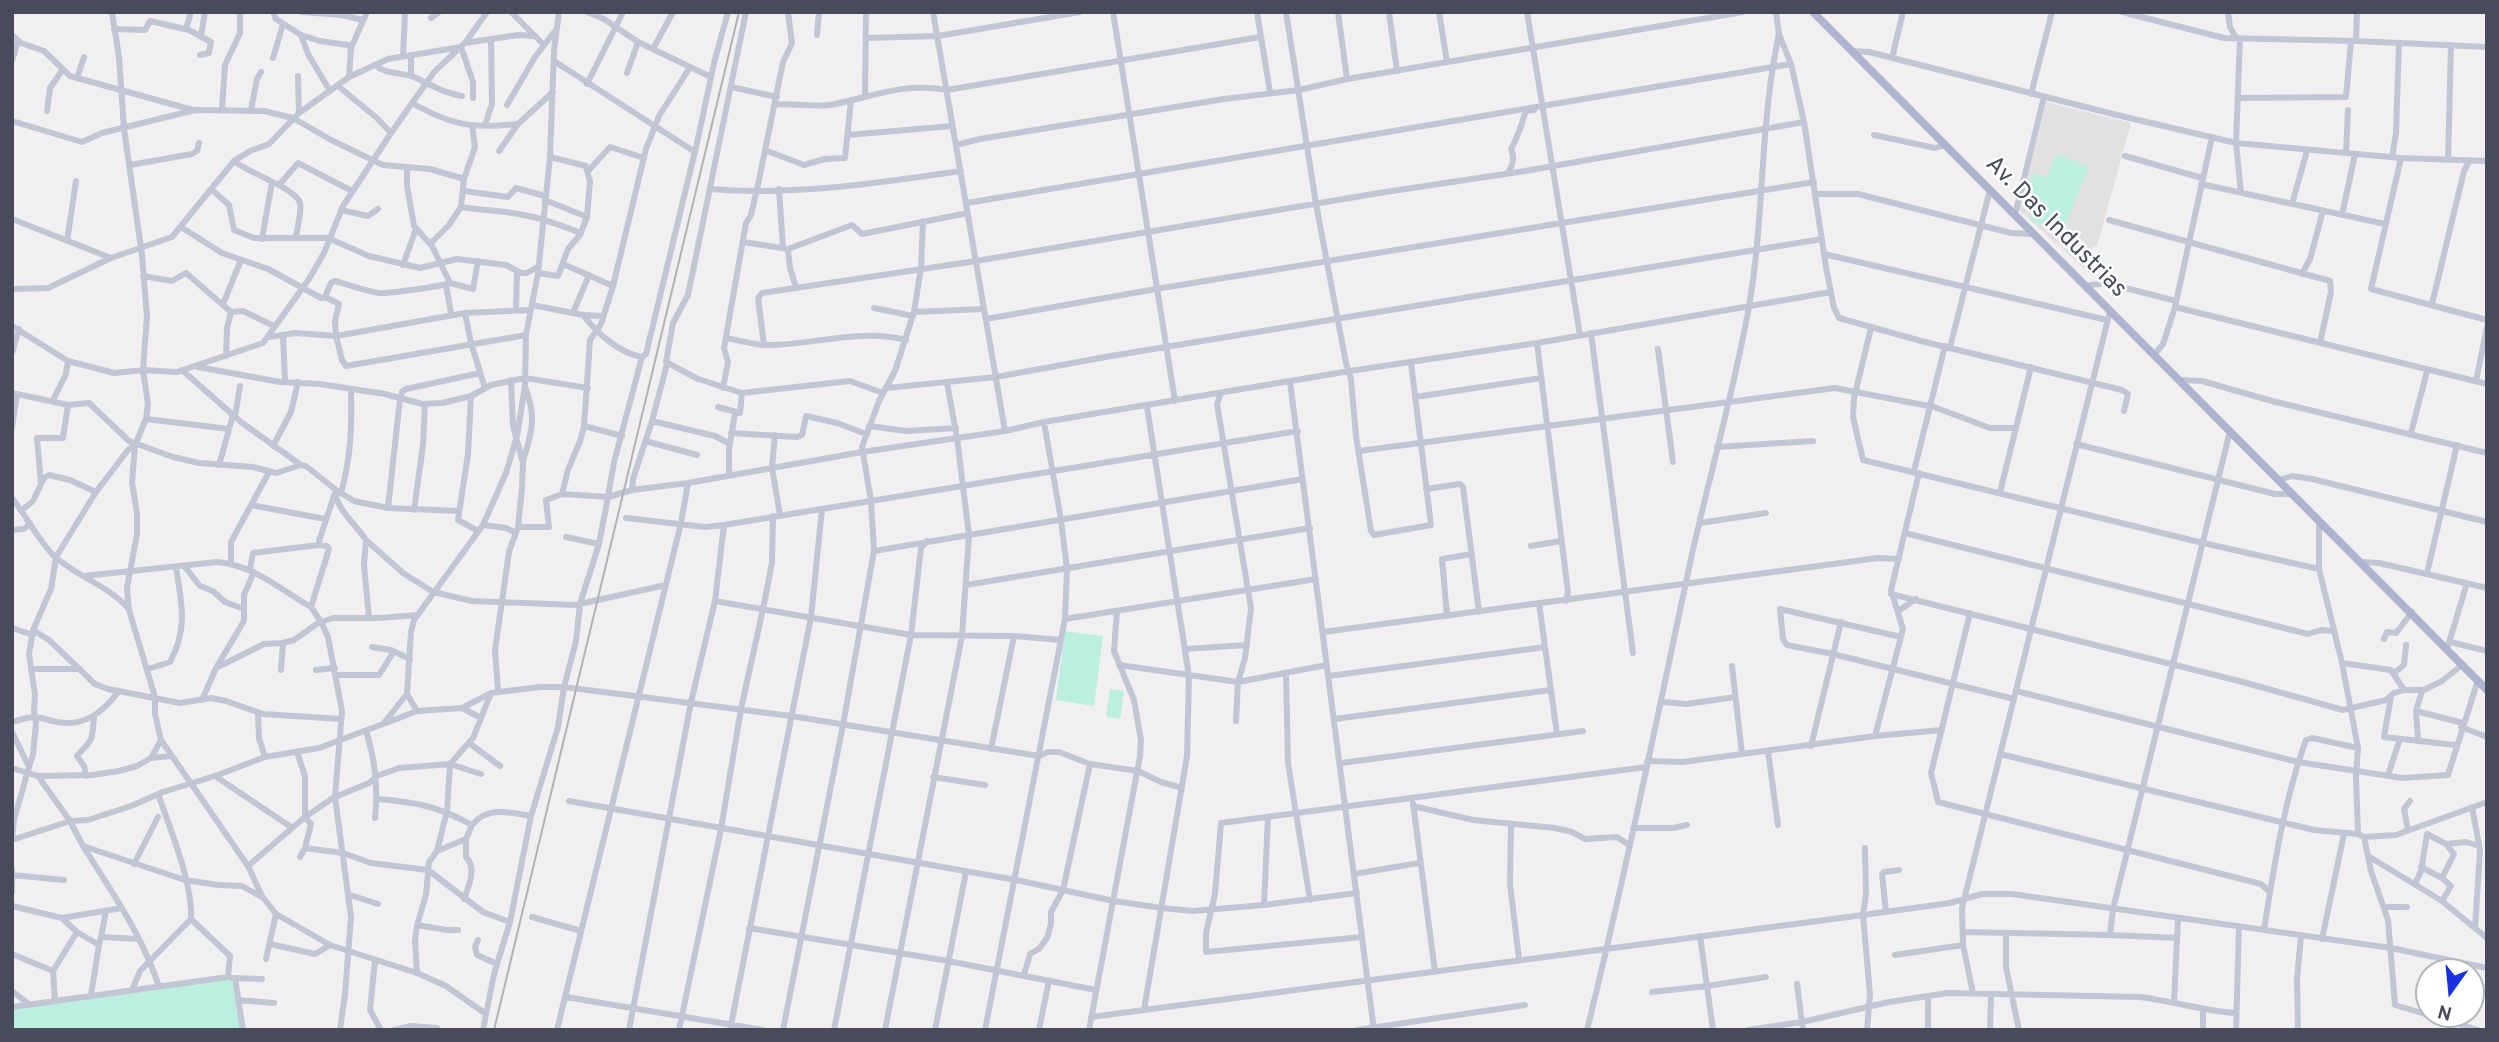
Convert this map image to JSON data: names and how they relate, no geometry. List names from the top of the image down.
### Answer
{
  "streets": {
    "main road": ["Av. Das Industrias"]
  },
  "north": "bottom"
}
